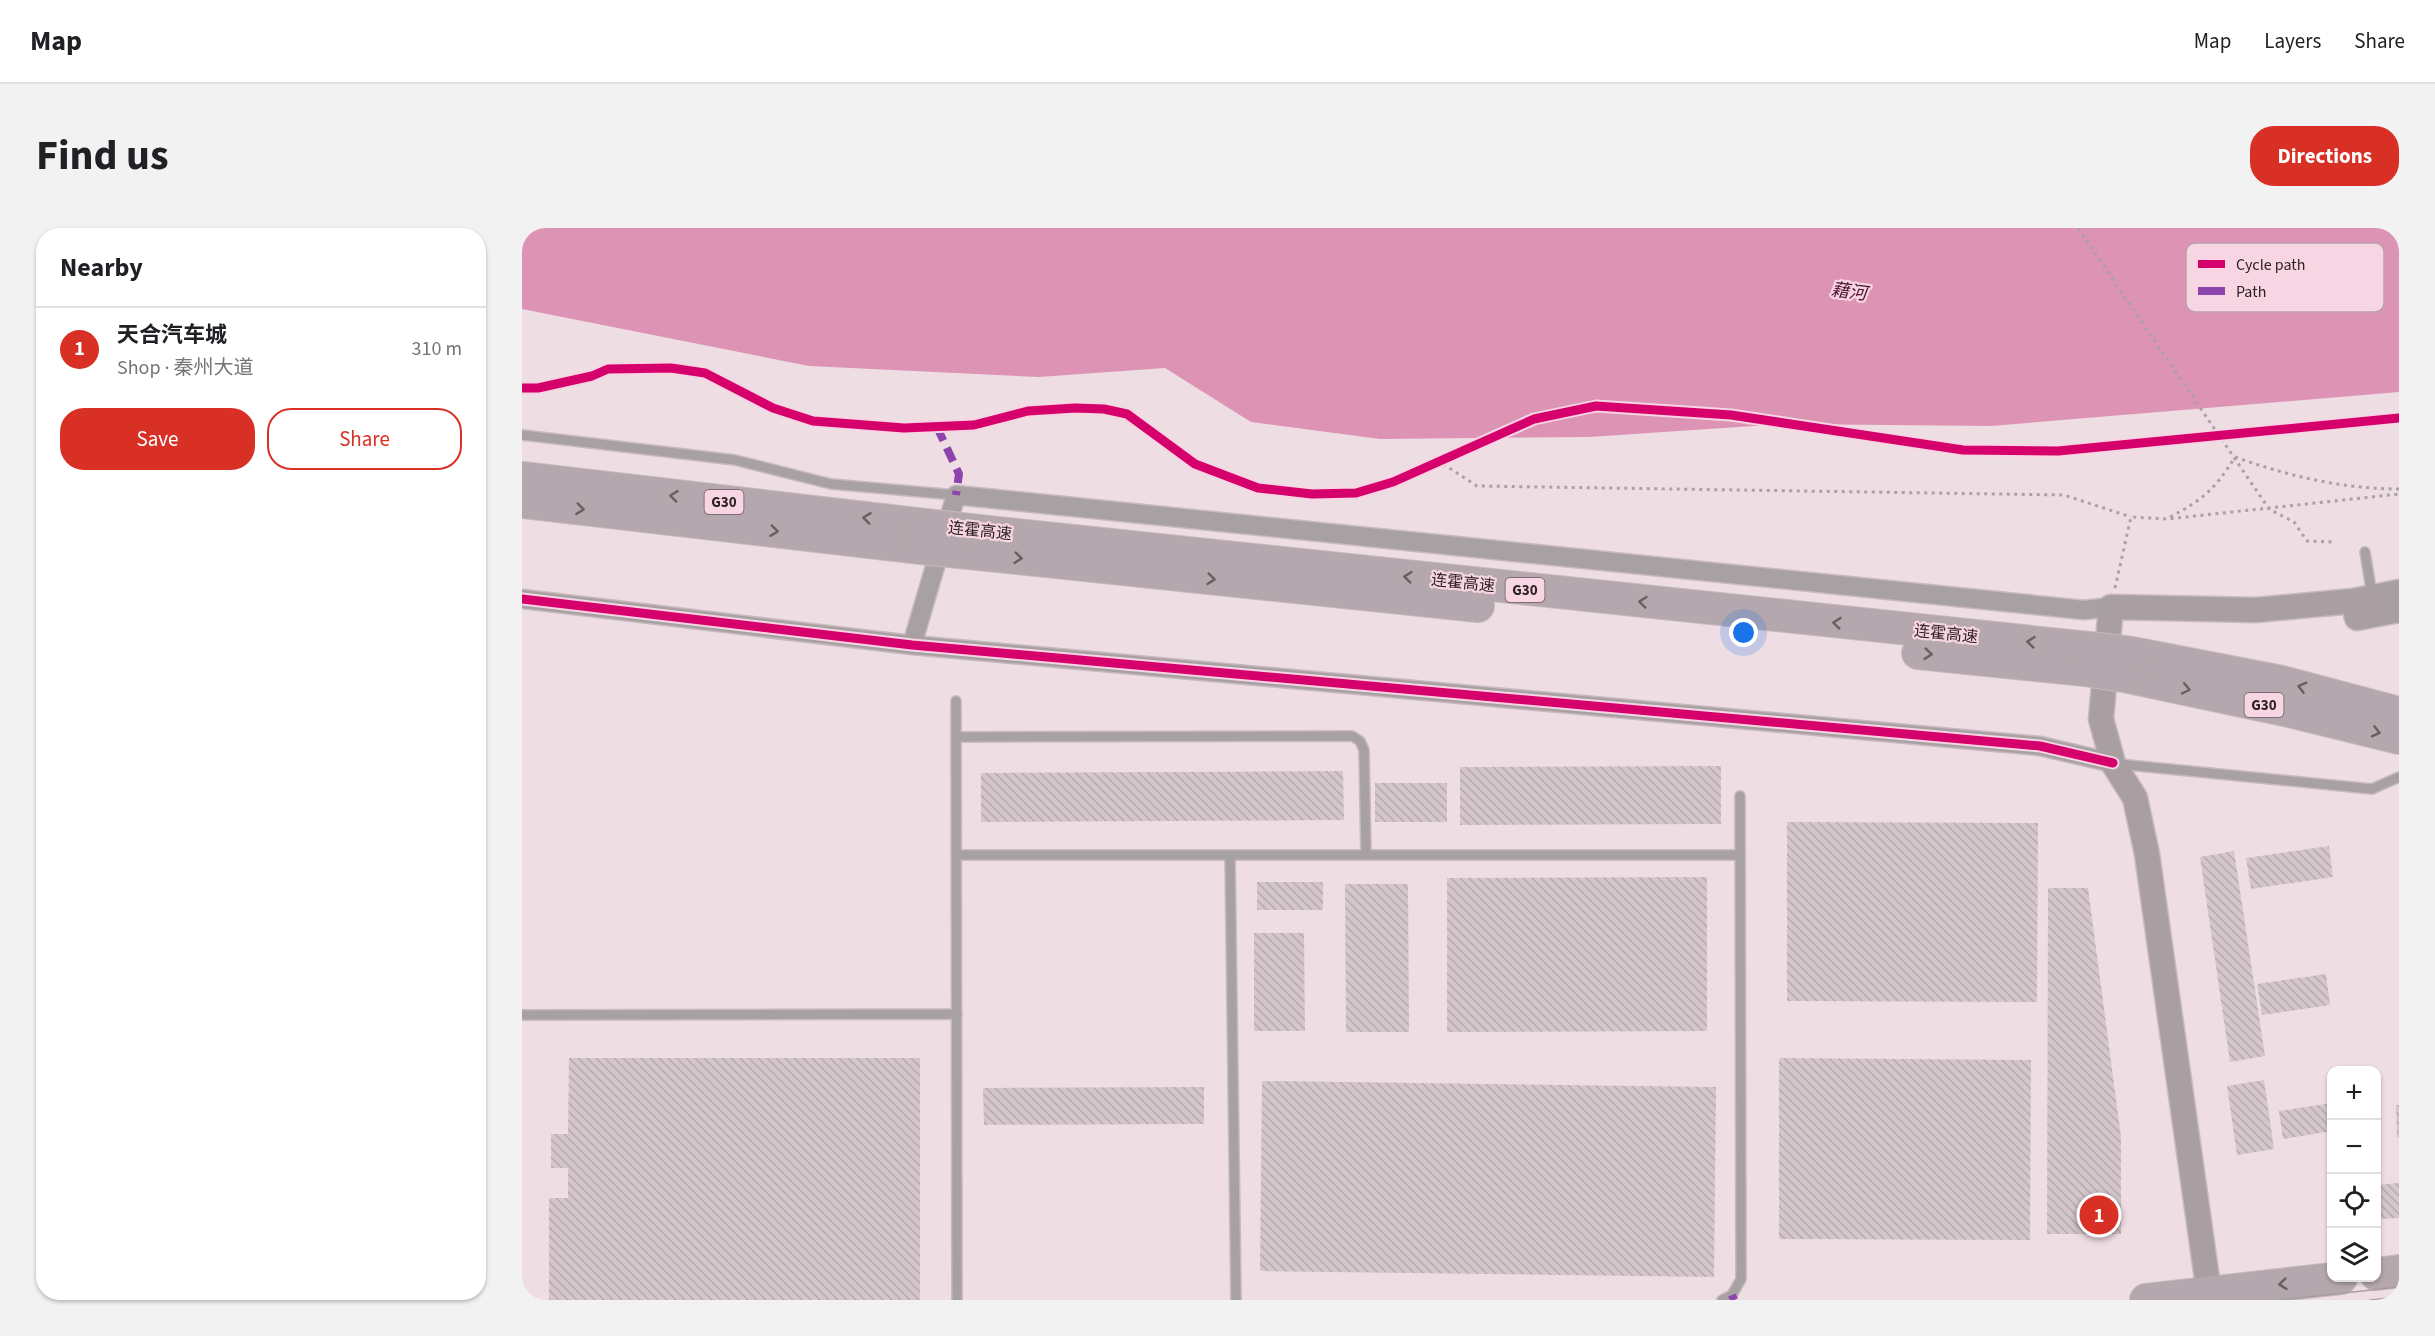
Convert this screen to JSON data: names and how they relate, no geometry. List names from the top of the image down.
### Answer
{
  "streets": {
    "highway": ["G30", "连霍高速"]
  },
  "water": ["藉河"],
  "legend": ["Cycle path", "Path"],
  "page": {
    "header": "Map",
    "nav": ["Map", "Layers", "Share"],
    "title": "Find us",
    "buttons": [
      "Directions",
      ["Save", "Share"]
    ],
    "heading": "Nearby",
    "list": [
      {
        "mark": "1",
        "name": "天合汽车城",
        "note": "Shop · 秦州大道",
        "value": "310 m"
      }
    ],
    "map_buttons": ["+", "−"],
    "pins": "1"
  }
}
